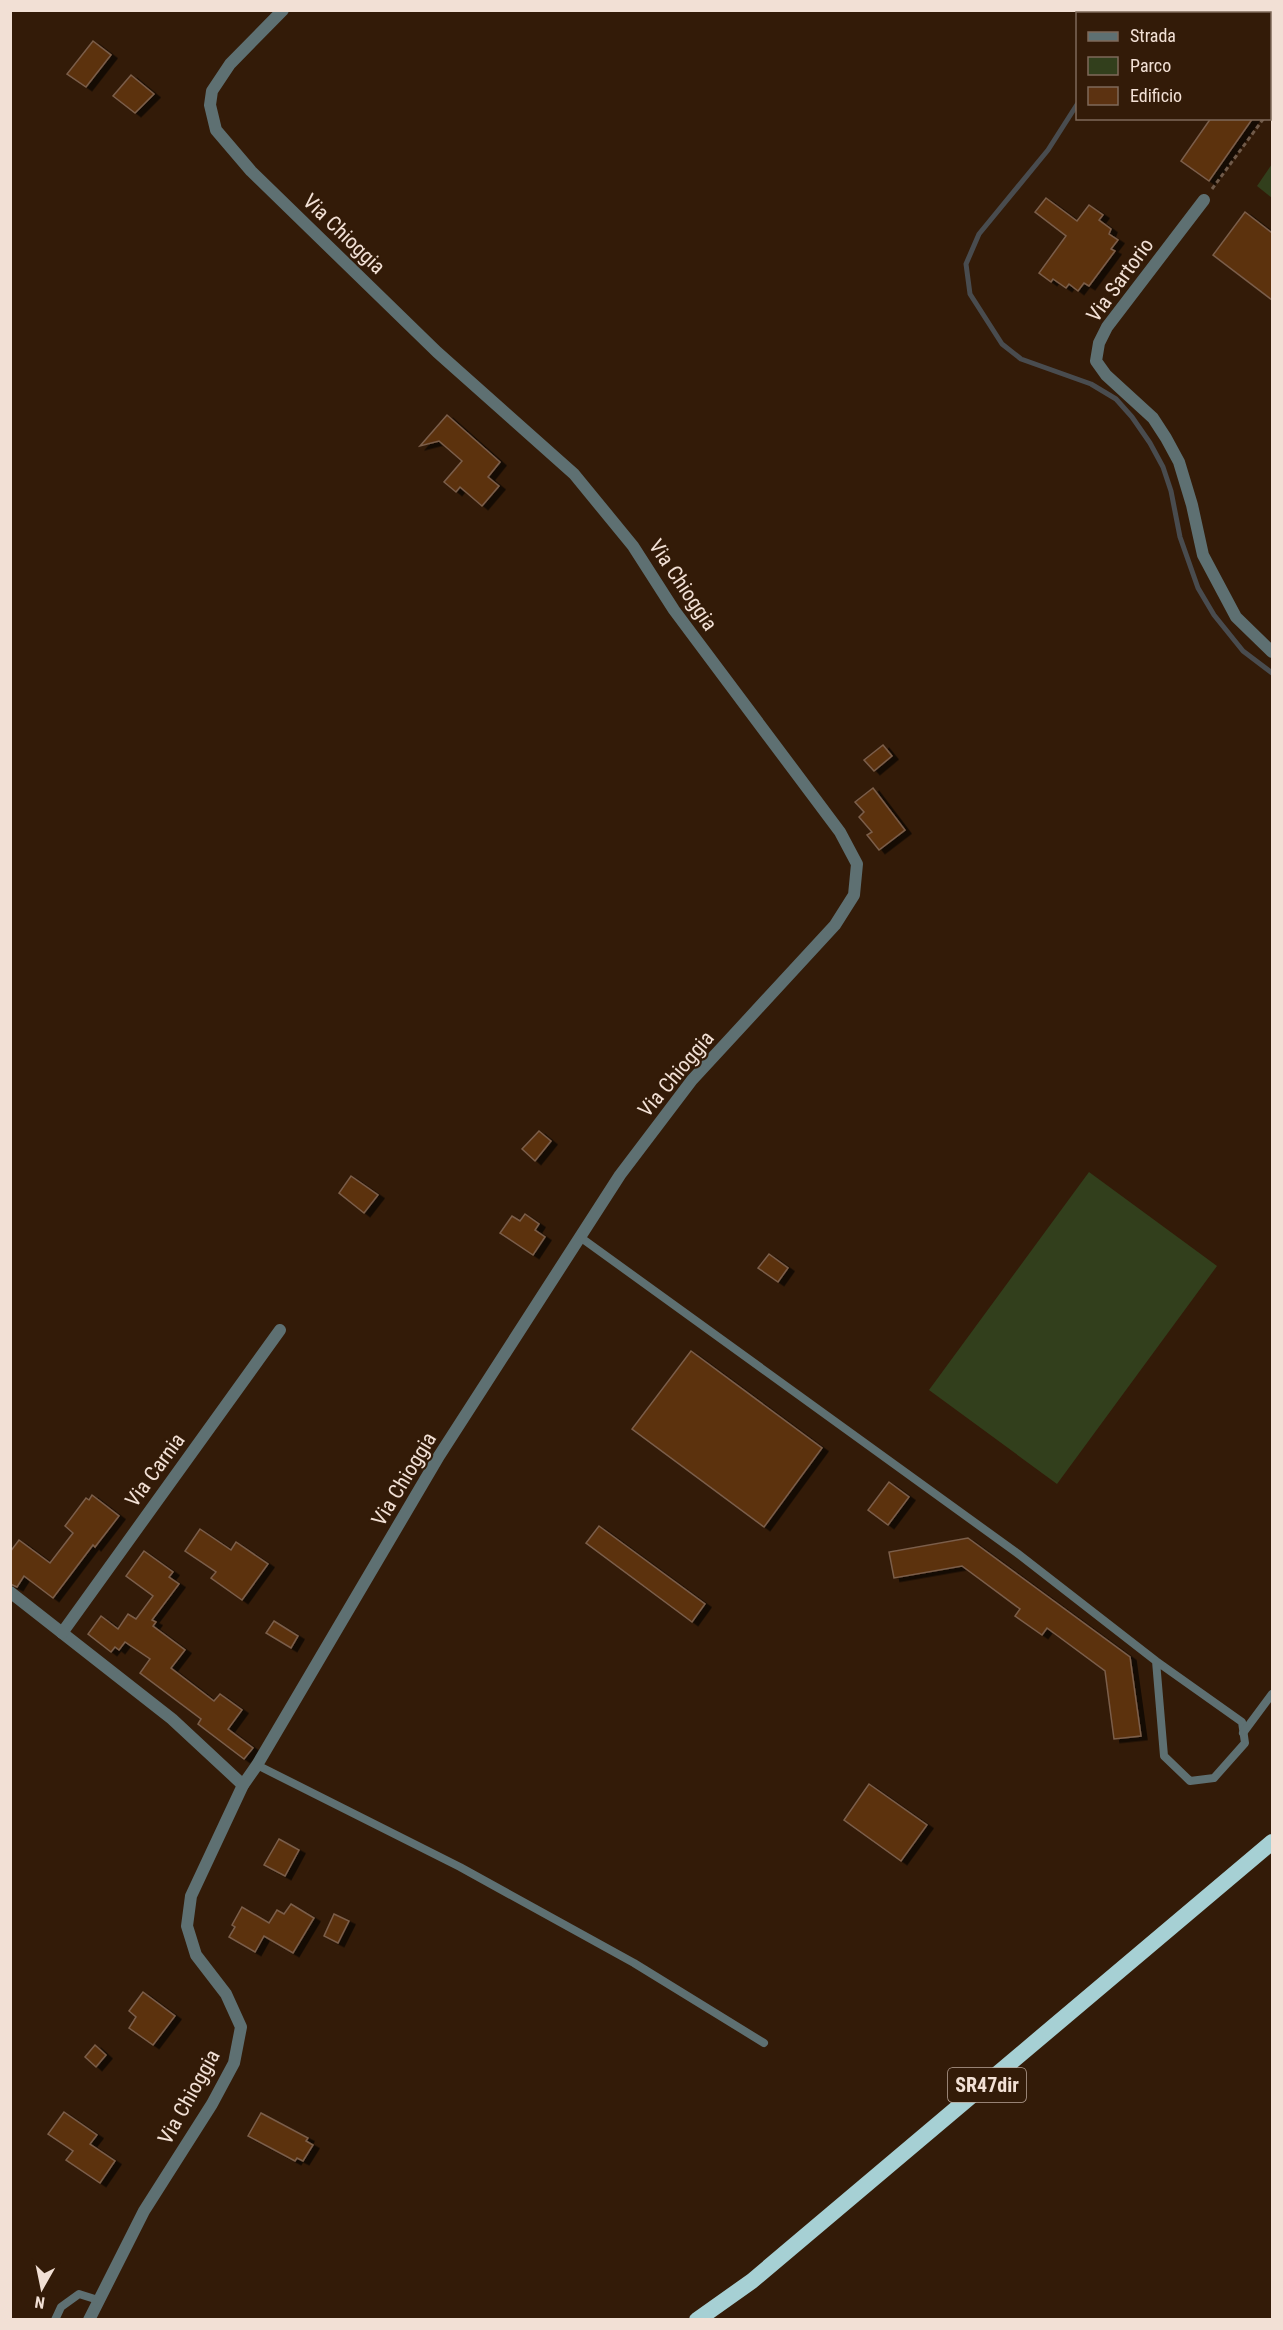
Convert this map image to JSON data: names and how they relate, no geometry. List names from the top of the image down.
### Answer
{
  "streets": {
    "highway": ["SR47dir"],
    "street": ["Via Chioggia", "Via Sartorio", "Via Carnia"]
  },
  "legend": ["Strada", "Parco", "Edificio"],
  "north": "bottom"
}
